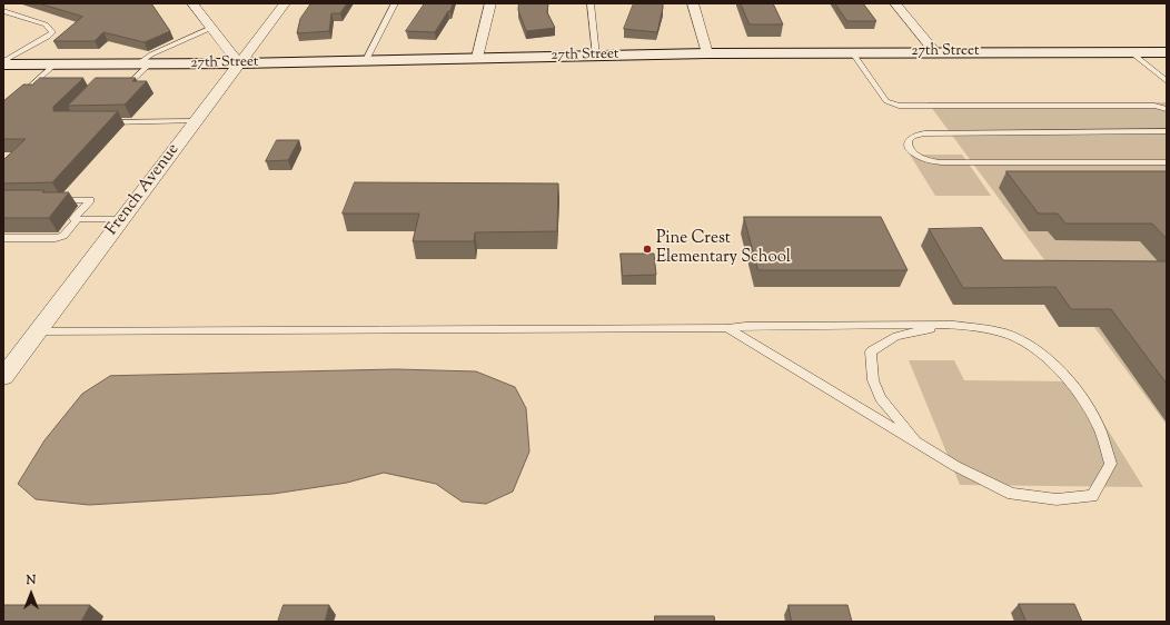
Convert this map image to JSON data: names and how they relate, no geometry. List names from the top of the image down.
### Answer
{
  "streets": {
    "main road": ["27th Street"],
    "street": ["French Avenue"]
  },
  "crossings": [
    ["27th Street", "French Avenue"]
  ],
  "places": ["Pine Crest Elementary School"],
  "north": "top"
}
